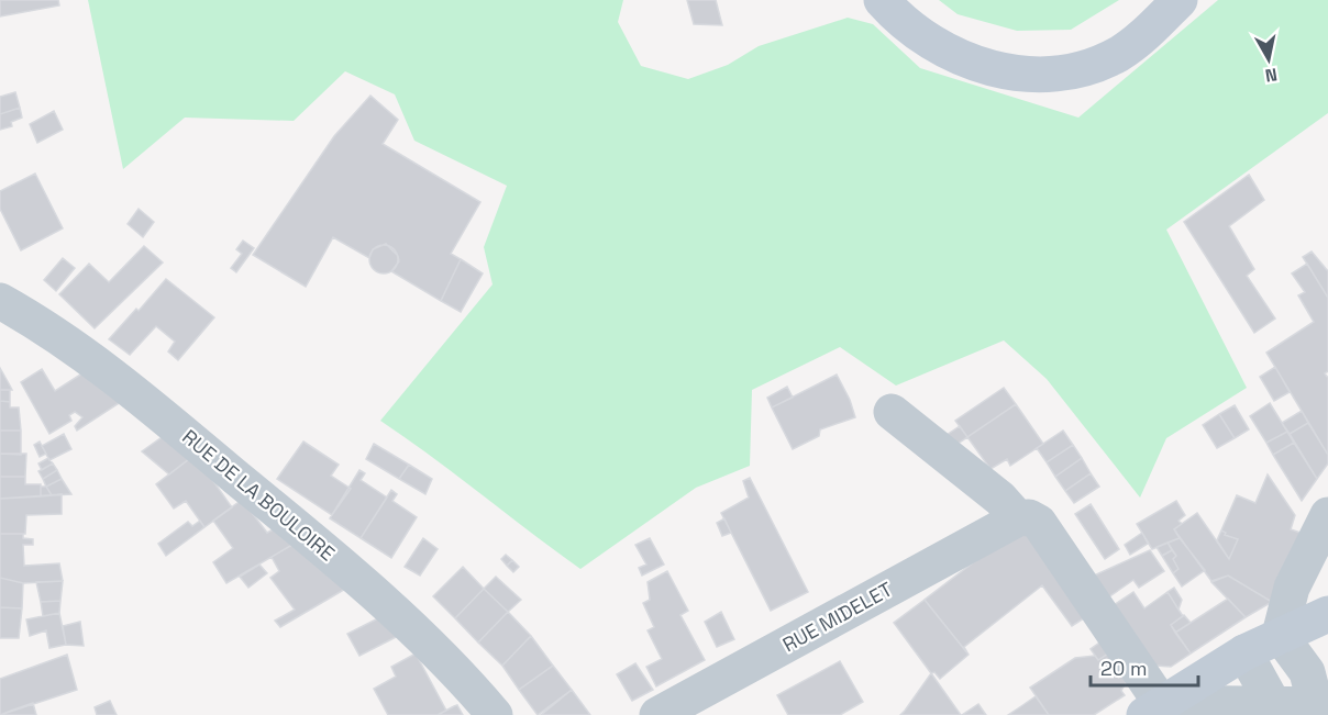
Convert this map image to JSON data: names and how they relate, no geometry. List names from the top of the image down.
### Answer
{
  "streets": {
    "street": ["RUE DE LA BOULOIRE", "RUE MIDELET"]
  },
  "scale_bar": "20 m",
  "north": "bottom"
}
